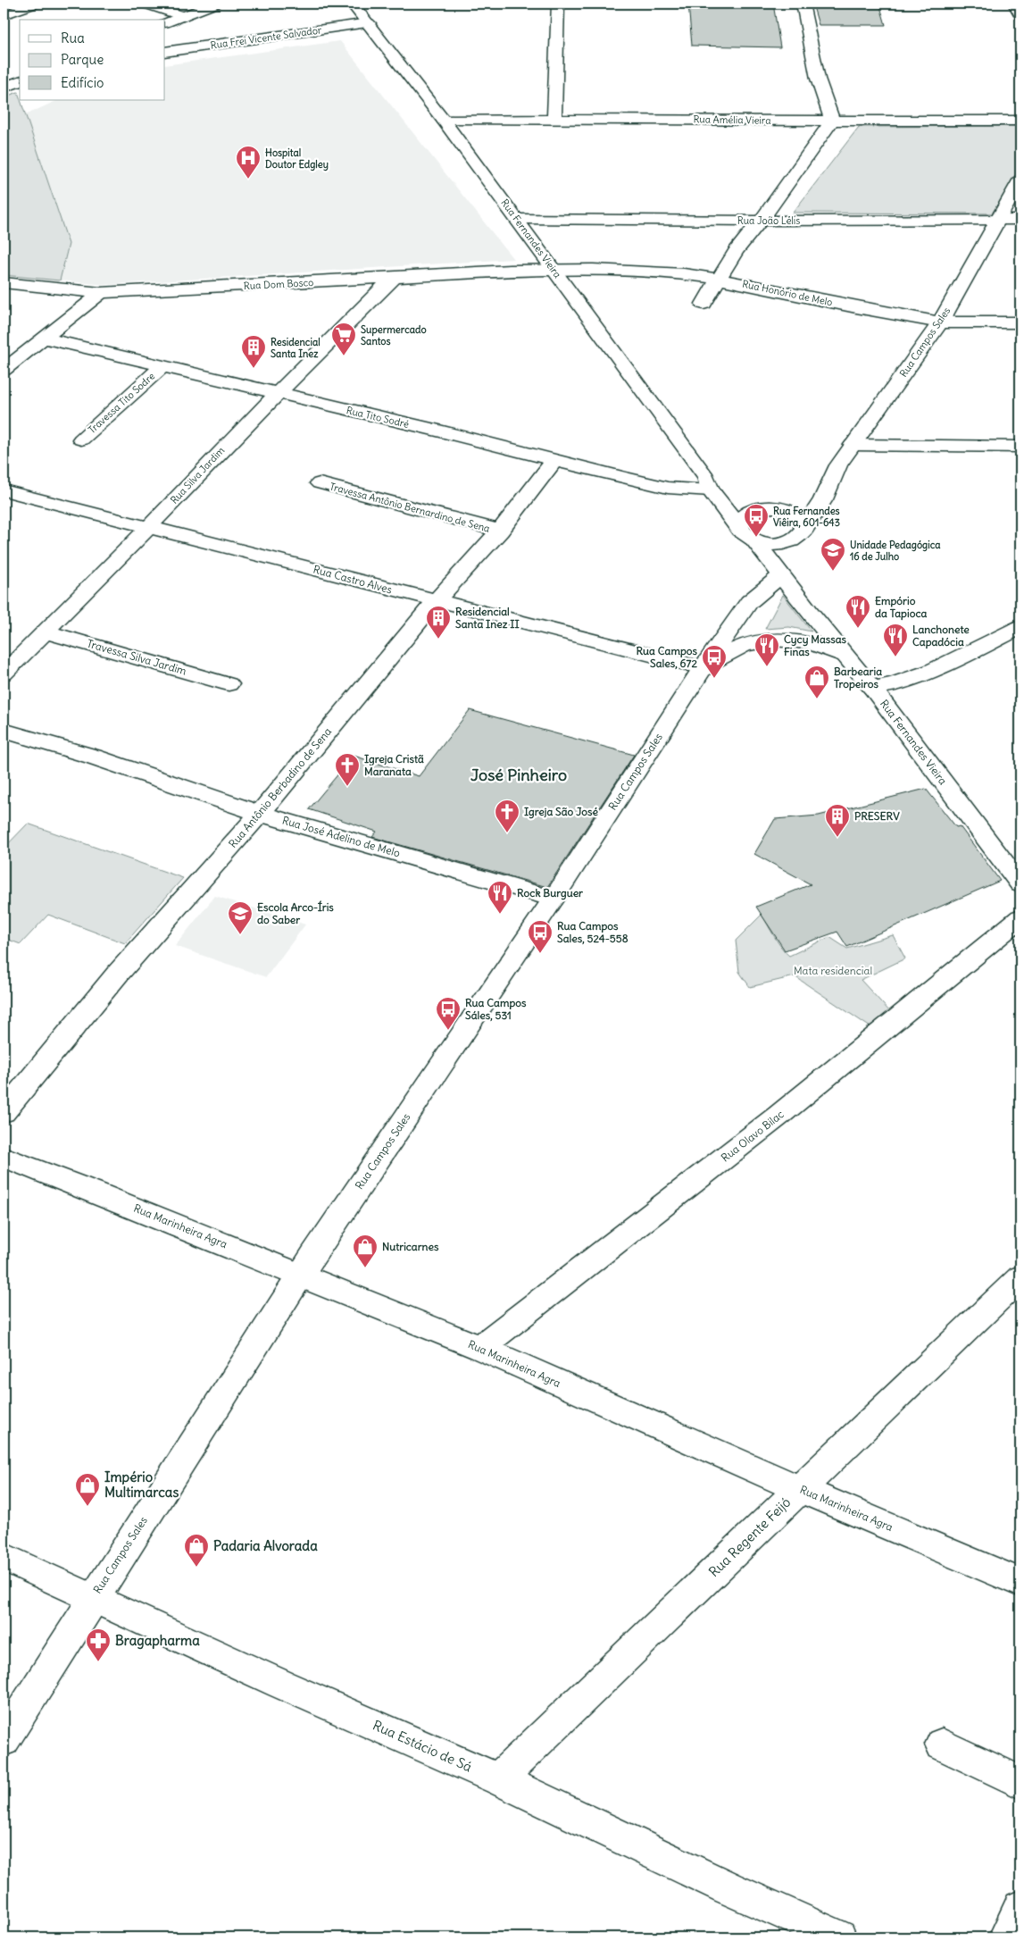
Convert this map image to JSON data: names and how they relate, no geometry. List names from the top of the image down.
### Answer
{
  "streets": {
    "street": [
      "Rua Frei Vicente Salvador",
      "Rua Amélia Vieira",
      "Rua João Lélis",
      "Rua Fernandes Vieira",
      "Rua Dom Bosco",
      "Rua Honório de Melo",
      "Rua Campos Sales",
      "Travessa Tito Sodre",
      "Rua Tito Sodré",
      "Rua Silva Jardim",
      "Travessa Antônio Bernardino de Sena",
      "Rua Castro Alves",
      "Travessa Silva Jardim",
      "Rua Antônio Berbadino de Sena",
      "Rua José Adelino de Melo",
      "Rua Olavo Bilac",
      "Rua Marinheira Agra",
      "Rua Regente Feijó",
      "Rua Estácio de Sá"
    ]
  },
  "crossings": [
    ["Rua Frei Vicente Salvador", "Rua Fernandes Vieira"],
    ["Rua Amélia Vieira", "Rua Fernandes Vieira"],
    ["Rua João Lélis", "Rua Fernandes Vieira"],
    ["Rua João Lélis", "Rua Campos Sales"],
    ["Rua Fernandes Vieira", "Rua Dom Bosco"],
    ["Rua Fernandes Vieira", "Rua Honório de Melo"],
    ["Rua Fernandes Vieira", "Rua Campos Sales"],
    ["Rua Fernandes Vieira", "Rua Tito Sodré"],
    ["Rua Dom Bosco", "Rua Honório de Melo"],
    ["Rua Dom Bosco", "Rua Silva Jardim"],
    ["Rua Honório de Melo", "Rua Campos Sales"],
    ["Rua Campos Sales", "Rua Castro Alves"],
    ["Rua Campos Sales", "Rua José Adelino de Melo"],
    ["Rua Campos Sales", "Rua Marinheira Agra"],
    ["Rua Campos Sales", "Rua Estácio de Sá"],
    ["Travessa Tito Sodre", "Rua Tito Sodré"],
    ["Rua Tito Sodré", "Rua Silva Jardim"],
    ["Rua Tito Sodré", "Rua Antônio Berbadino de Sena"],
    ["Rua Silva Jardim", "Rua Castro Alves"],
    ["Rua Silva Jardim", "Travessa Silva Jardim"],
    ["Travessa Antônio Bernardino de Sena", "Rua Antônio Berbadino de Sena"],
    ["Rua Castro Alves", "Rua Antônio Berbadino de Sena"],
    ["Rua Antônio Berbadino de Sena", "Rua José Adelino de Melo"],
    ["Rua Olavo Bilac", "Rua Marinheira Agra"],
    ["Rua Marinheira Agra", "Rua Regente Feijó"],
    ["Rua Regente Feijó", "Rua Estácio de Sá"]
  ],
  "districts": ["José Pinheiro"],
  "parks": ["Mata residencial"],
  "places": {
    "hospital": ["Hospital Doutor Edgley"],
    "supermarket": ["Supermercado Santos"],
    "building": ["Residencial Santa Inez", "Residencial Santa Inez II", "PRESERV"],
    "bus stop": [
      "Rua Fernandes Viêira, 601-643",
      "Rua Campos Sales, 672",
      "Rua Campos Sales, 524-558",
      "Rua Campos Sáles, 531"
    ],
    "school or university": ["Unidade Pedagógica 16 de Julho", "Escola Arco-Íris do Saber"],
    "restaurant": [
      "Empório da Tapioca",
      "Lanchonete Capadócia",
      "Cycy Massas Finas",
      "Rock Burguer"
    ],
    "shop": [
      "Barbearia Tropeiros",
      "Nutricarnes",
      "Império Multimarcas",
      "Padaria Alvorada"
    ],
    "church": ["Igreja Cristã Maranata", "Igreja São José"],
    "pharmacy": ["Bragapharma"]
  },
  "legend": ["Rua", "Parque", "Edifício"]
}
